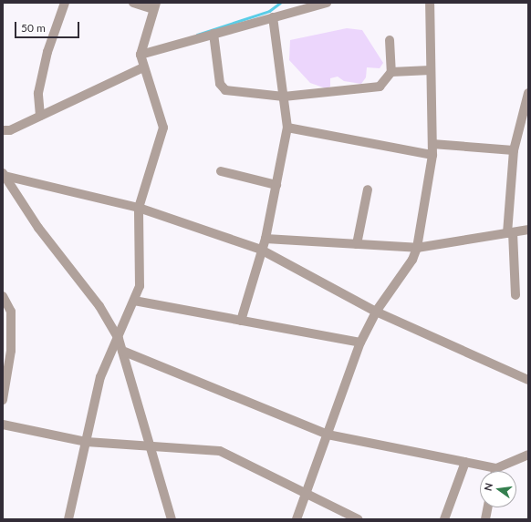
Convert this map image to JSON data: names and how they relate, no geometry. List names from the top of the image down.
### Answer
{
  "scale_bar": "50 m",
  "north": "left"
}
